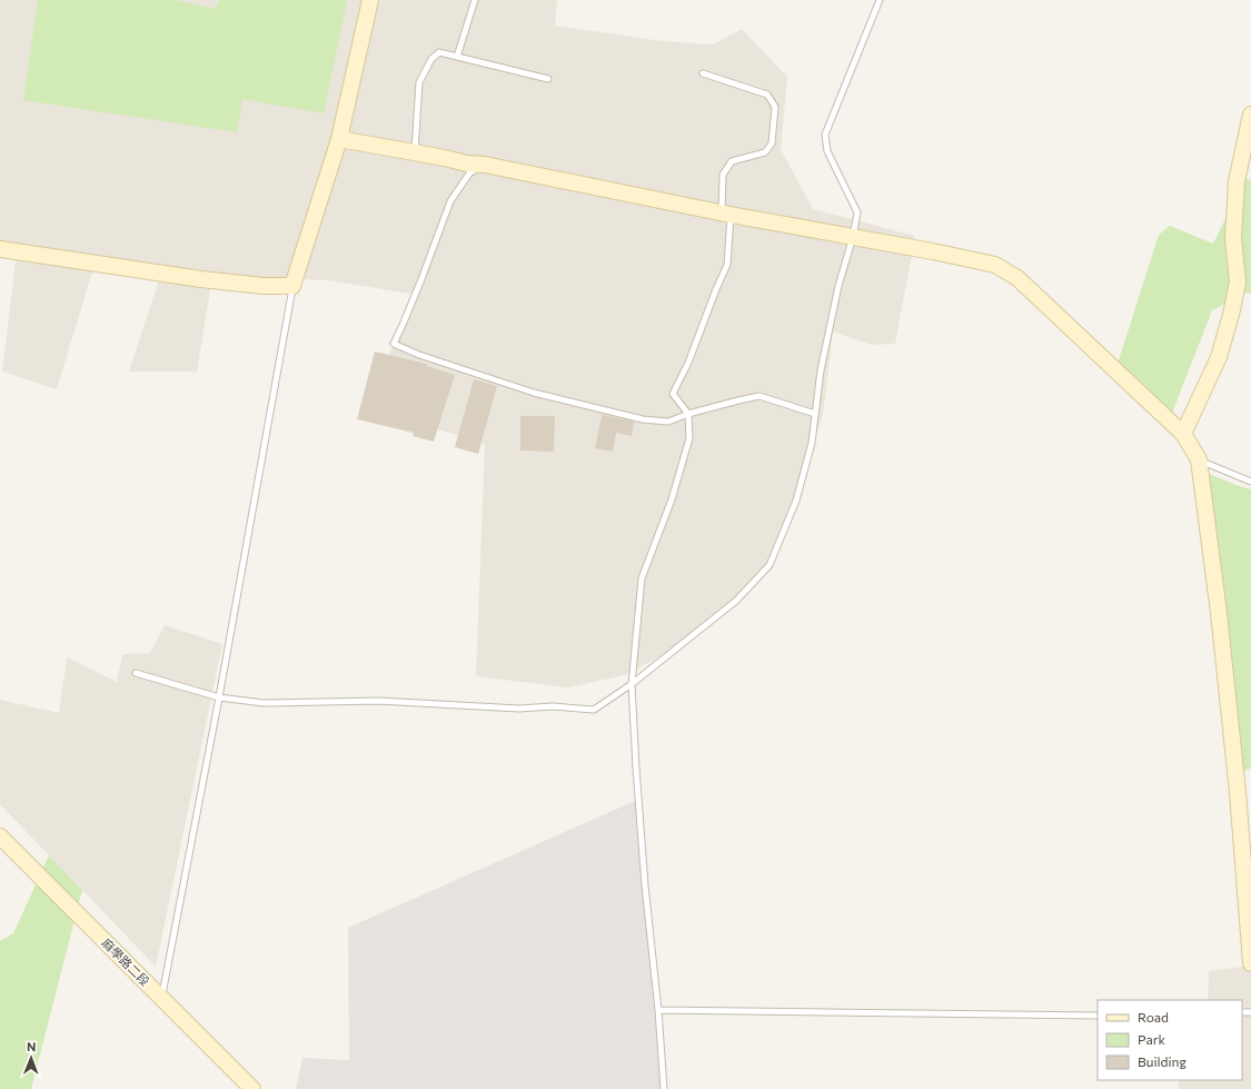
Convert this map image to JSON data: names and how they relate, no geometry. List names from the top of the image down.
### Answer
{
  "streets": {
    "street": ["麻學路二段"]
  },
  "legend": ["Road", "Park", "Building"],
  "north": "top"
}
